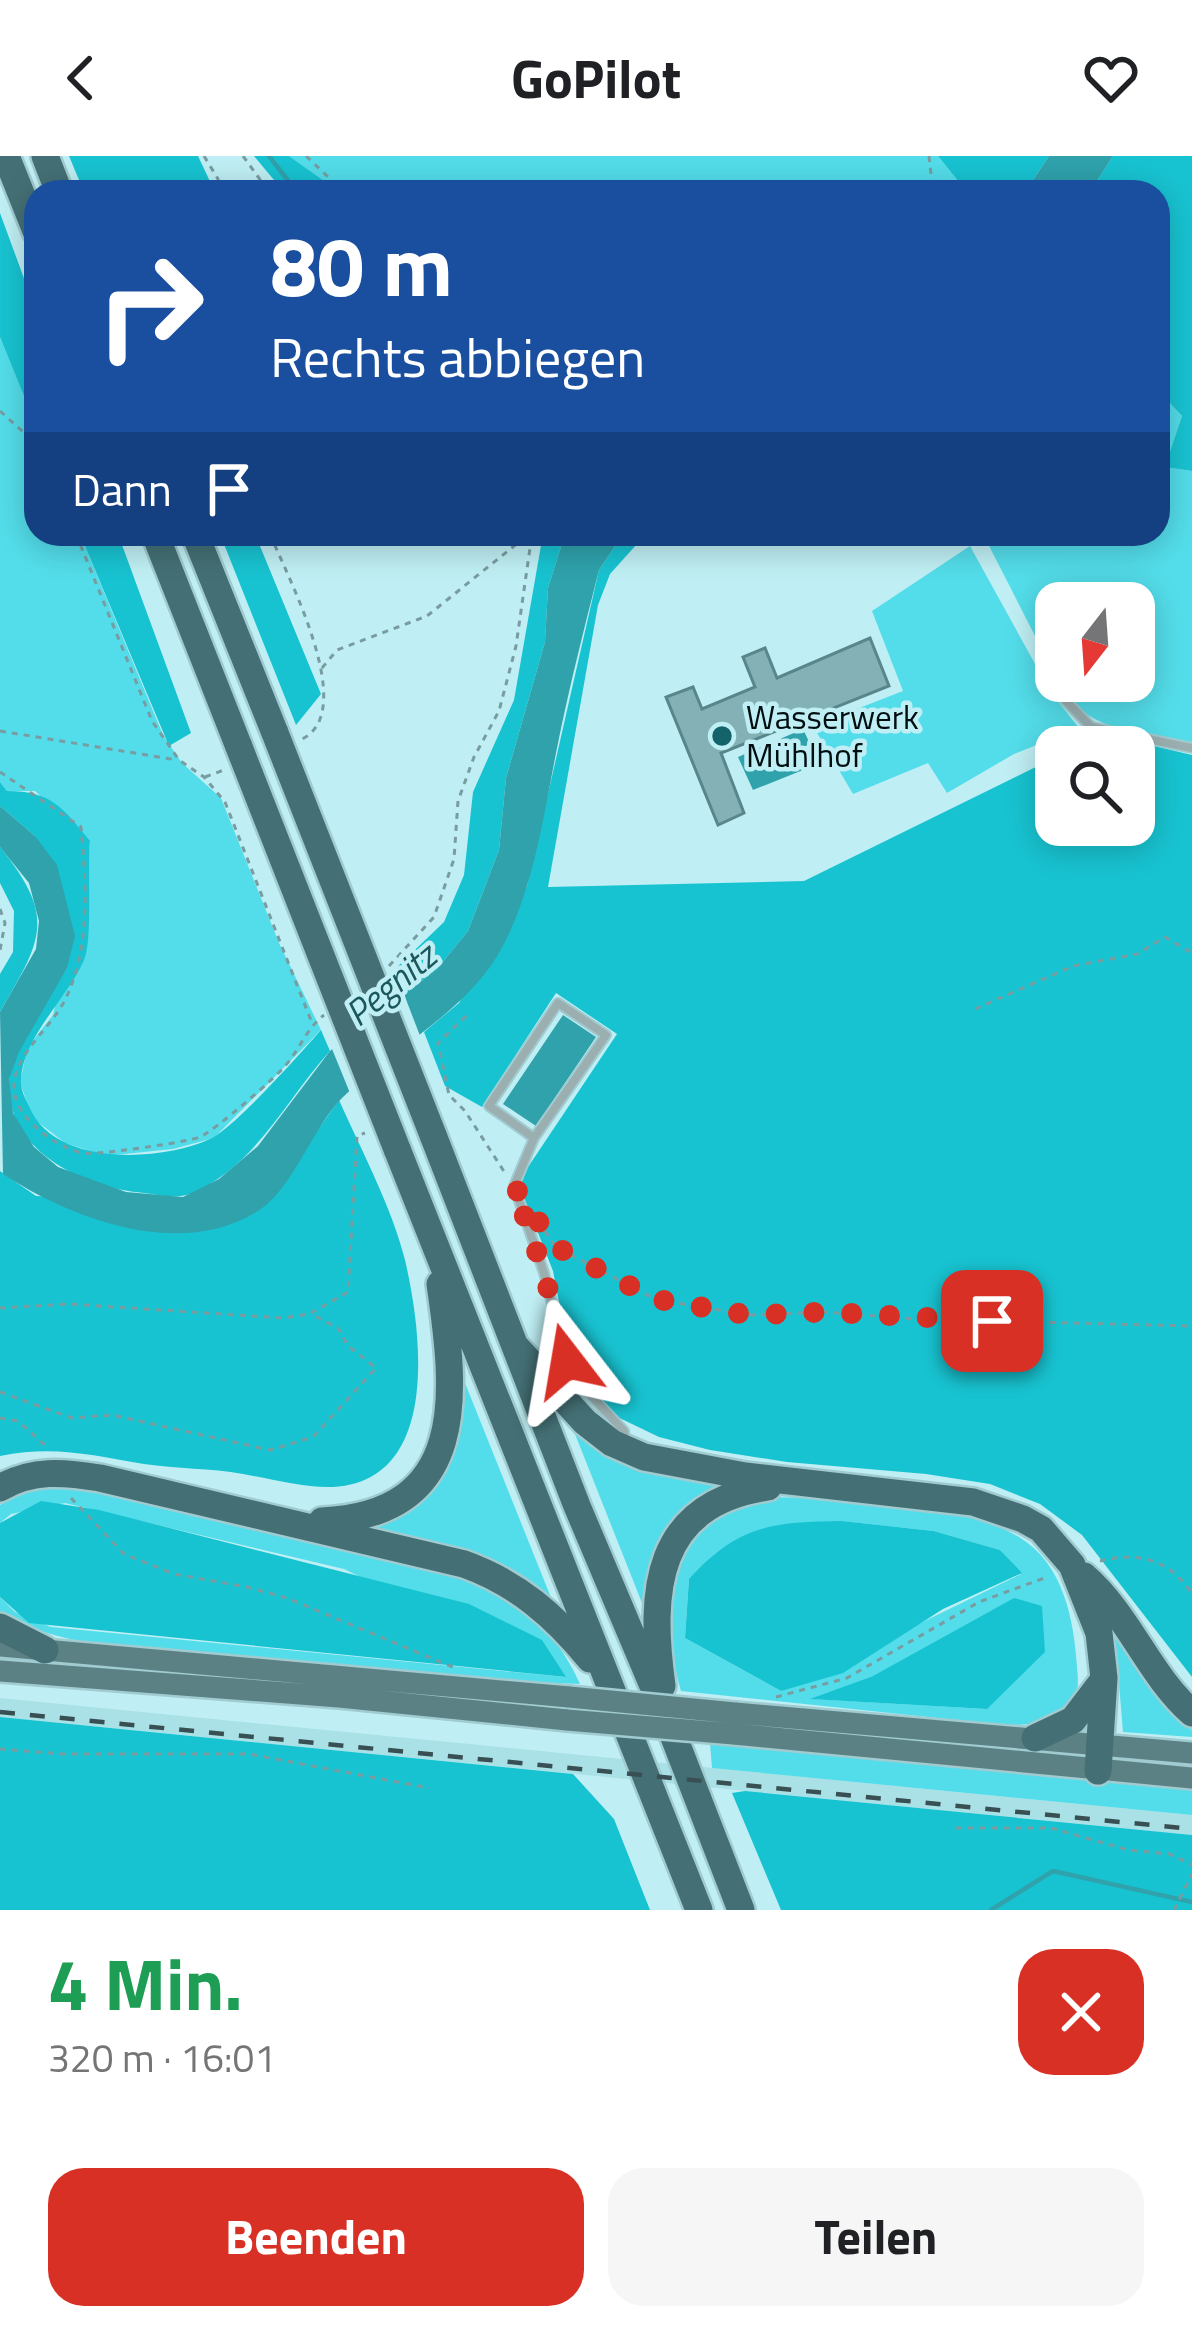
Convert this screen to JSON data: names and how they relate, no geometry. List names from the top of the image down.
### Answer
{
  "water": ["Pegnitz"],
  "places": ["Wasserwerk Mühlhof"],
  "north": "bottom",
  "page": {
    "header": "GoPilot",
    "turn": ["80 m", "Rechts abbiegen"],
    "then": "Dann",
    "heading": ["4 Min.", "320 m · 16:01"],
    "buttons": ["Beenden", "Teilen"]
  }
}
